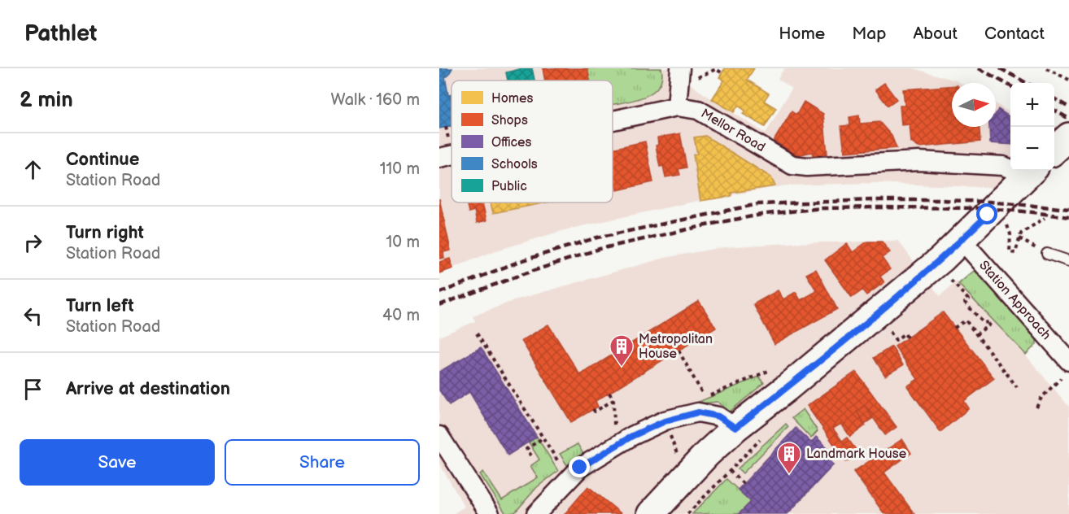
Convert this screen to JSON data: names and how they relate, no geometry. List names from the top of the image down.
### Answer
{
  "streets": {
    "street": ["Mellor Road", "Station Approach"]
  },
  "places": {
    "building": ["Metropolitan House", "Landmark House"]
  },
  "legend": [
    "Homes",
    "Shops",
    "Offices",
    "Schools",
    "Public"
  ],
  "north": "right",
  "page": {
    "header": "Pathlet",
    "nav": [
      "Home",
      "Map",
      "About",
      "Contact"
    ],
    "heading": ["2 min", "Walk · 160 m"],
    "map_buttons": ["+", "−"],
    "list": [
      ["Continue", "Station Road", "110 m"],
      ["Turn right", "Station Road", "10 m"],
      ["Turn left", "Station Road", "40 m"],
      "Arrive at destination"
    ],
    "buttons": ["Save", "Share"]
  }
}
